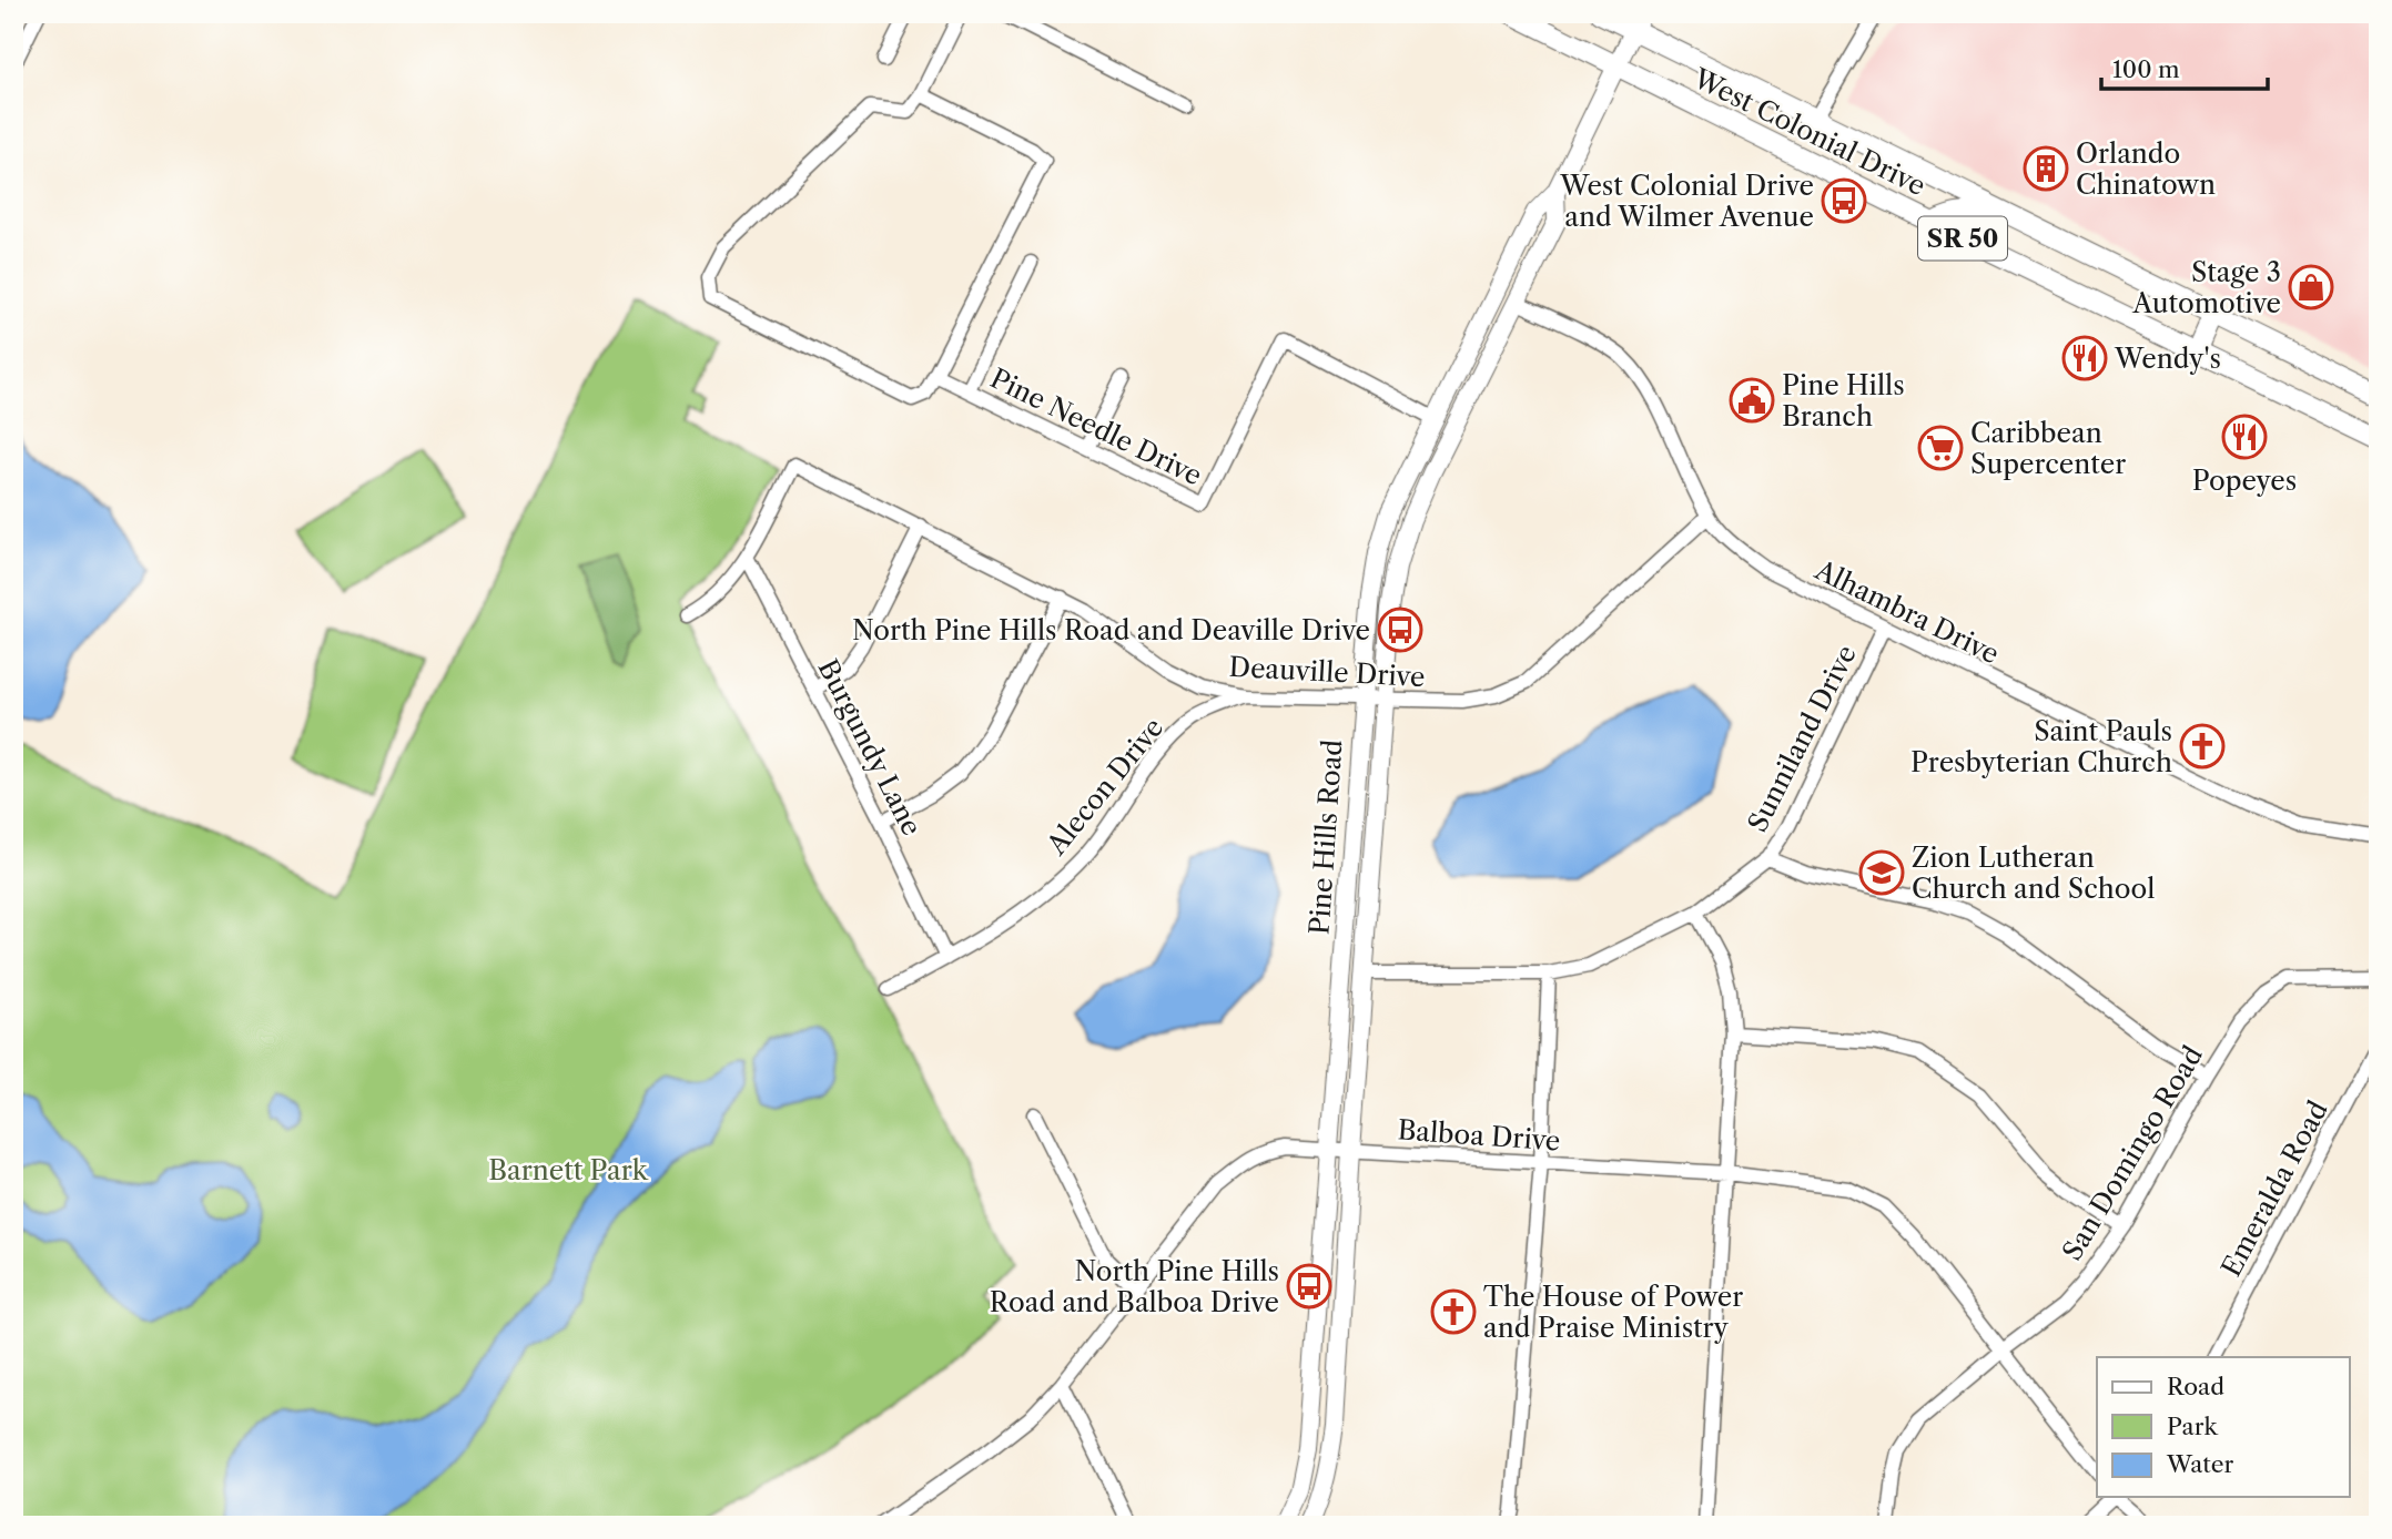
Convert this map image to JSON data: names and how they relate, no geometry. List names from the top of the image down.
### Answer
{
  "streets": {
    "highway": ["West Colonial Drive", "SR 50"],
    "main road": ["Pine Hills Road"],
    "street": [
      "Pine Needle Drive",
      "Alhambra Drive",
      "Deauville Drive",
      "Sunniland Drive",
      "Burgundy Lane",
      "Alecon Drive",
      "Balboa Drive",
      "San Domingo Road",
      "Emeralda Road"
    ]
  },
  "crossings": [
    ["West Colonial Drive", "Pine Hills Road"],
    ["Pine Needle Drive", "Pine Hills Road"],
    ["Alhambra Drive", "Deauville Drive"],
    ["Alhambra Drive", "Sunniland Drive"],
    ["Alhambra Drive", "Pine Hills Road"],
    ["Deauville Drive", "Burgundy Lane"],
    ["Deauville Drive", "Alecon Drive"],
    ["Deauville Drive", "Pine Hills Road"],
    ["Sunniland Drive", "Pine Hills Road"],
    ["Burgundy Lane", "Alecon Drive"],
    ["Pine Hills Road", "Balboa Drive"],
    ["Balboa Drive", "San Domingo Road"]
  ],
  "parks": ["Barnett Park"],
  "places": {
    "building": ["Orlando Chinatown"],
    "bus stop": ["West Colonial Drive and Wilmer Avenue", "North Pine Hills Road and Deaville Drive", "North Pine Hills Road and Balboa Drive"],
    "shop": ["Stage 3 Automotive"],
    "restaurant": ["Wendy's", "Popeyes"],
    "public building": ["Pine Hills Branch"],
    "supermarket": ["Caribbean Supercenter"],
    "church": ["Saint Pauls Presbyterian Church", "The House of Power and Praise Ministry"],
    "school or university": ["Zion Lutheran Church and School"]
  },
  "legend": ["Road", "Park", "Water"],
  "scale_bar": "100 m"
}
